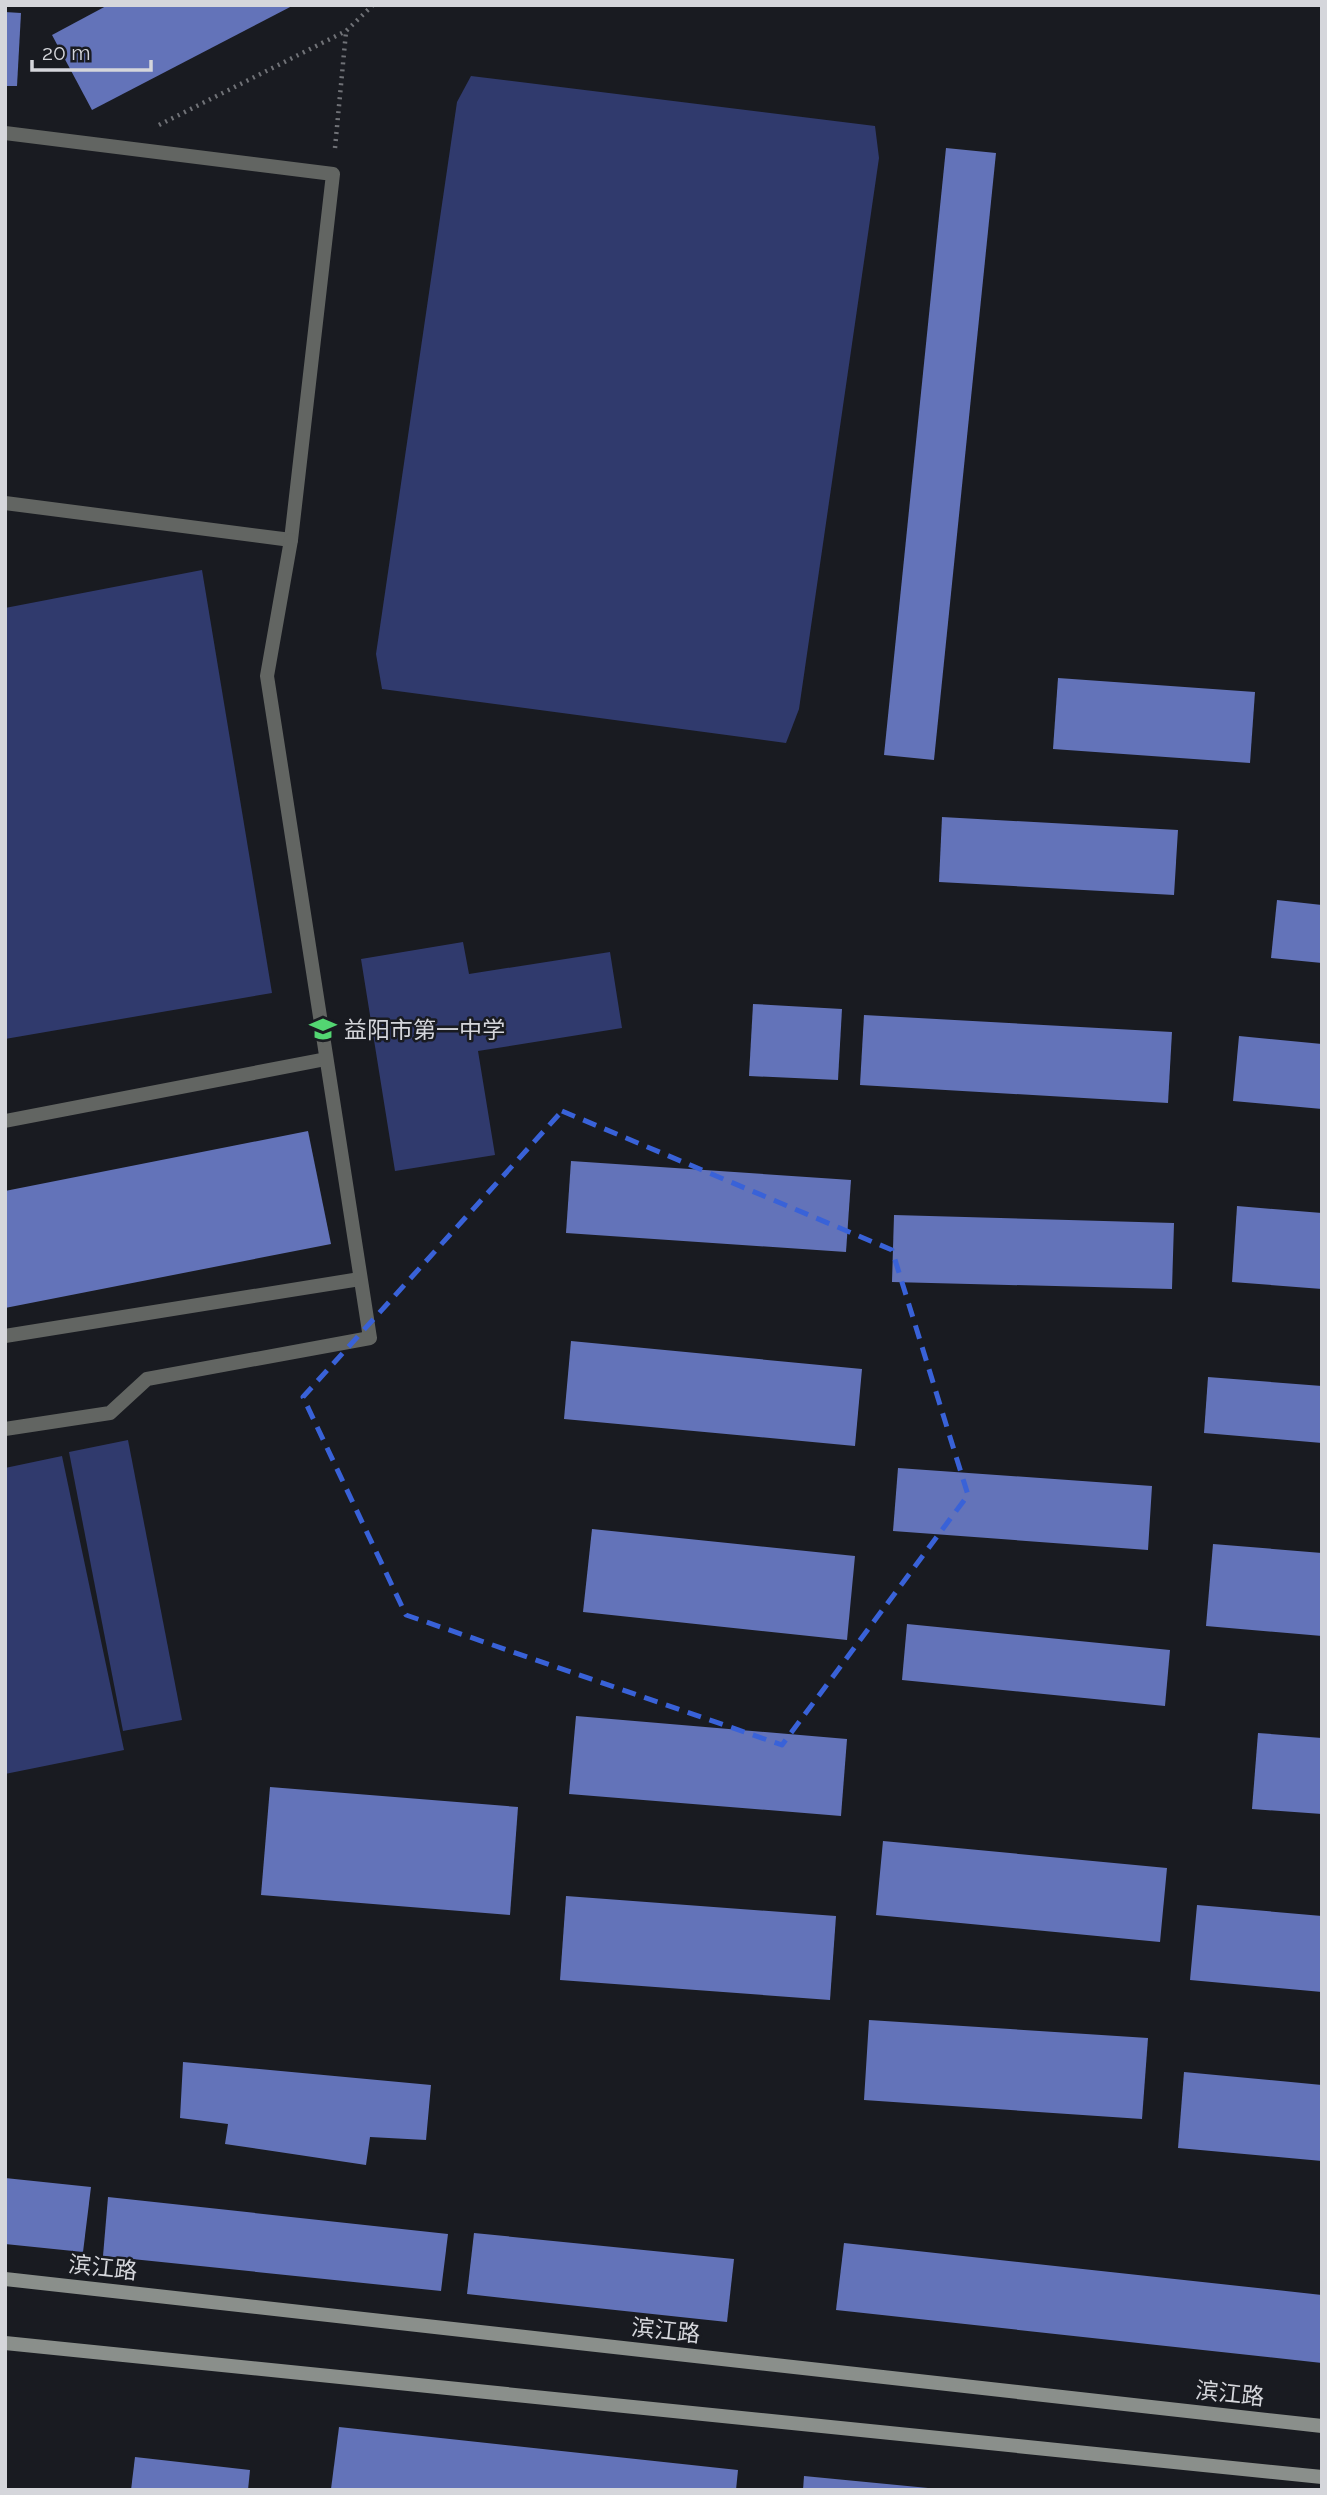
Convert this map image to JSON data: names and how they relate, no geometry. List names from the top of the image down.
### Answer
{
  "streets": {
    "main road": ["滨江路"]
  },
  "places": {
    "school or university": ["益阳市第一中学"]
  },
  "scale_bar": "20 m"
}
